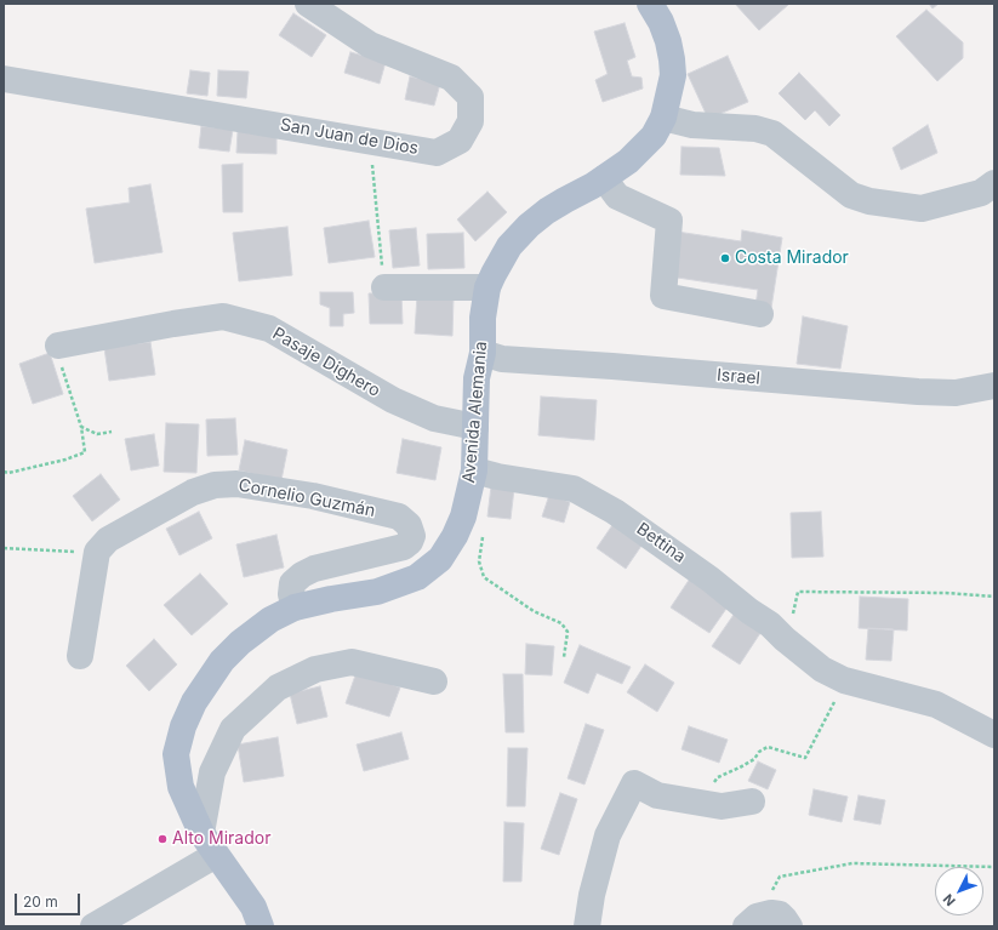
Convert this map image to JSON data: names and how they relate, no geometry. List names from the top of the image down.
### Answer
{
  "streets": {
    "main road": ["Avenida Alemania"],
    "street": [
      "San Juan de Dios",
      "Pasaje Dighero",
      "Israel",
      "Cornelio Guzmán",
      "Bettina"
    ]
  },
  "crossings": [
    ["Pasaje Dighero", "Avenida Alemania"],
    ["Israel", "Avenida Alemania"],
    ["Avenida Alemania", "Cornelio Guzmán"],
    ["Avenida Alemania", "Bettina"]
  ],
  "places": ["Costa Mirador", "Alto Mirador"],
  "scale_bar": "20 m",
  "north": "bottom left"
}
